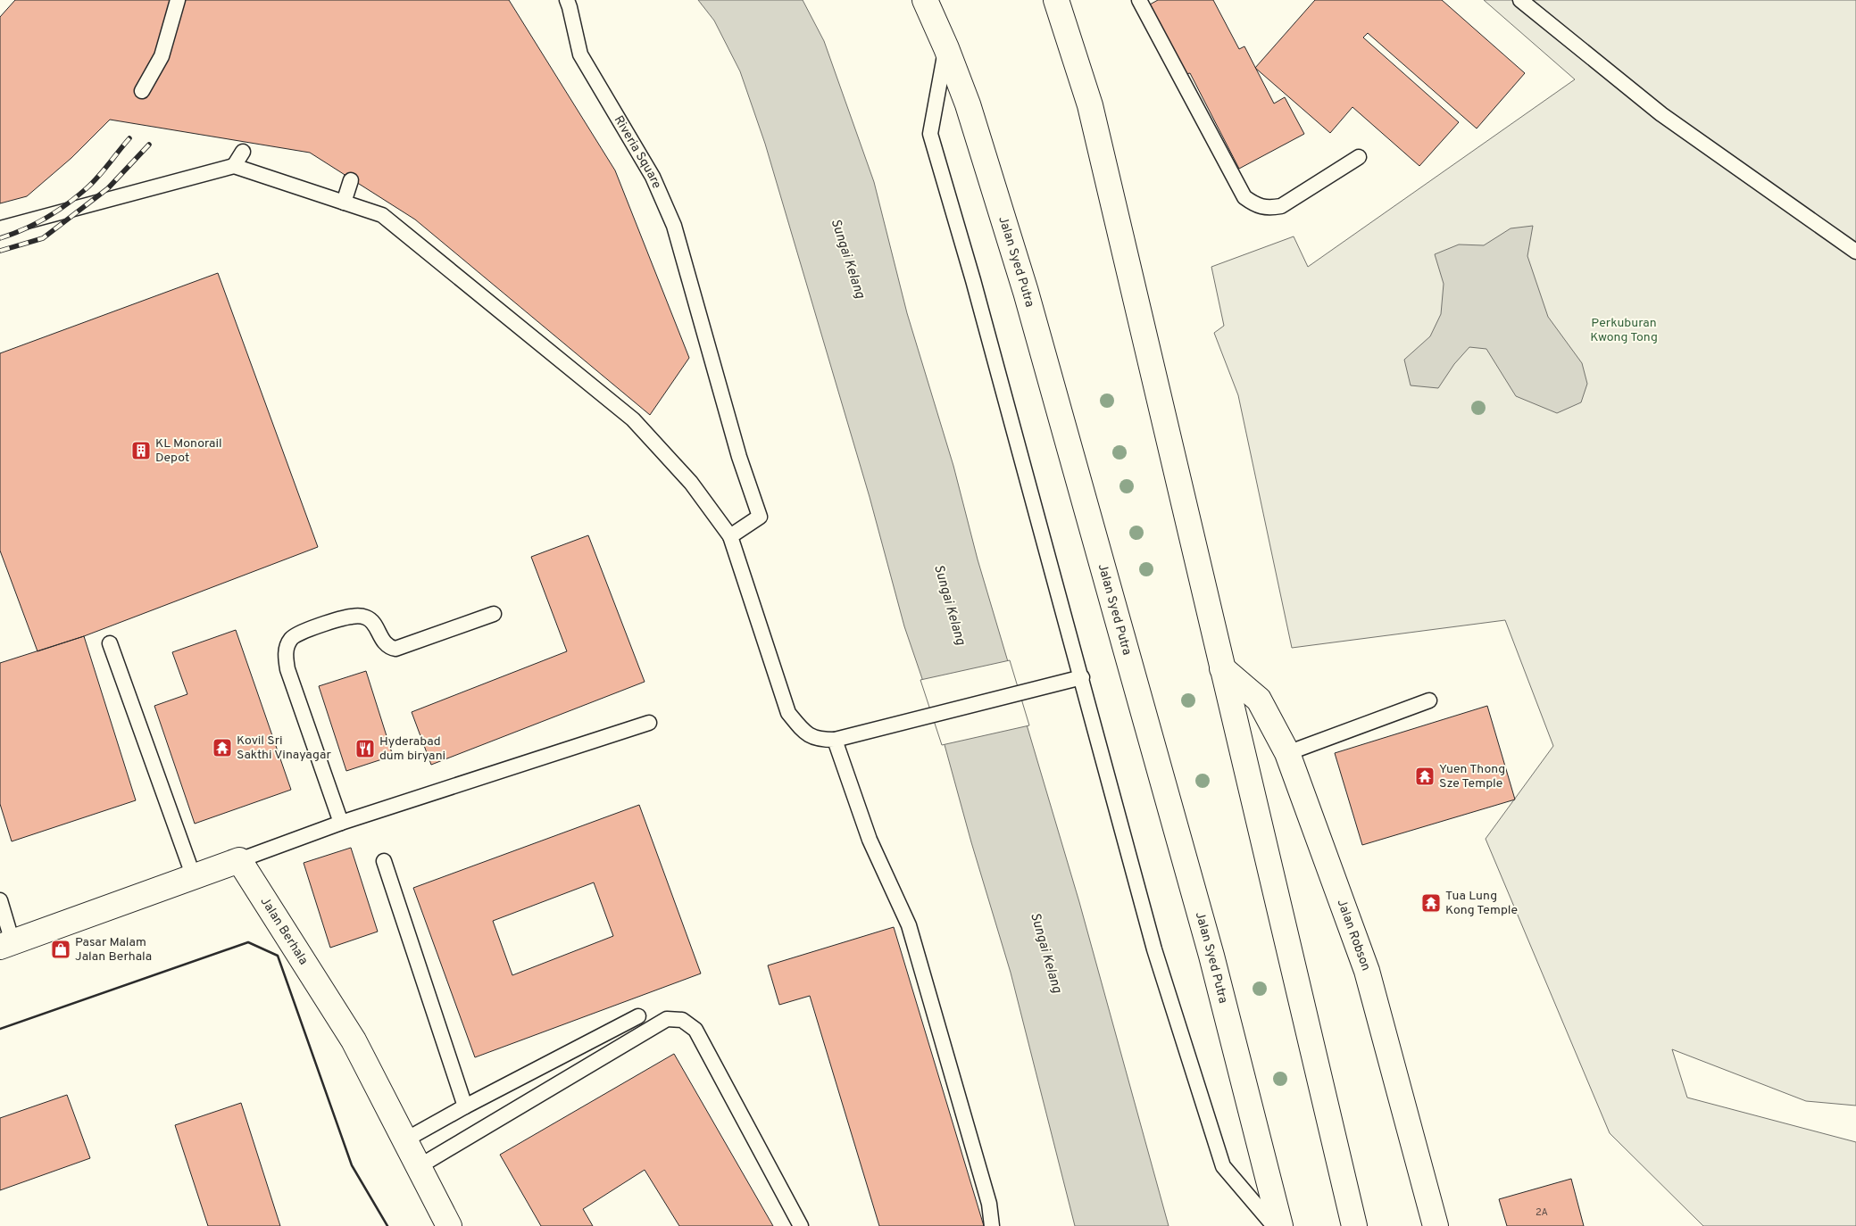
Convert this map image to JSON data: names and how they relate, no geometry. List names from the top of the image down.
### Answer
{
  "streets": {
    "main road": ["Jalan Syed Putra", "Jalan Berhala", "Jalan Robson"],
    "lane": ["Riveria Square"]
  },
  "water": ["Sungai Kelang"],
  "parks": ["Perkuburan Kwong Tong"],
  "places": {
    "building": ["KL Monorail Depot"],
    "temple": ["Kovil Sri Sakthi Vinayagar", "Yuen Thong Sze Temple", "Tua Lung Kong Temple"],
    "restaurant": ["Hyderabad dum biryani"],
    "shop": ["Pasar Malam Jalan Berhala"]
  },
  "house_numbers": ["2A"]
}
